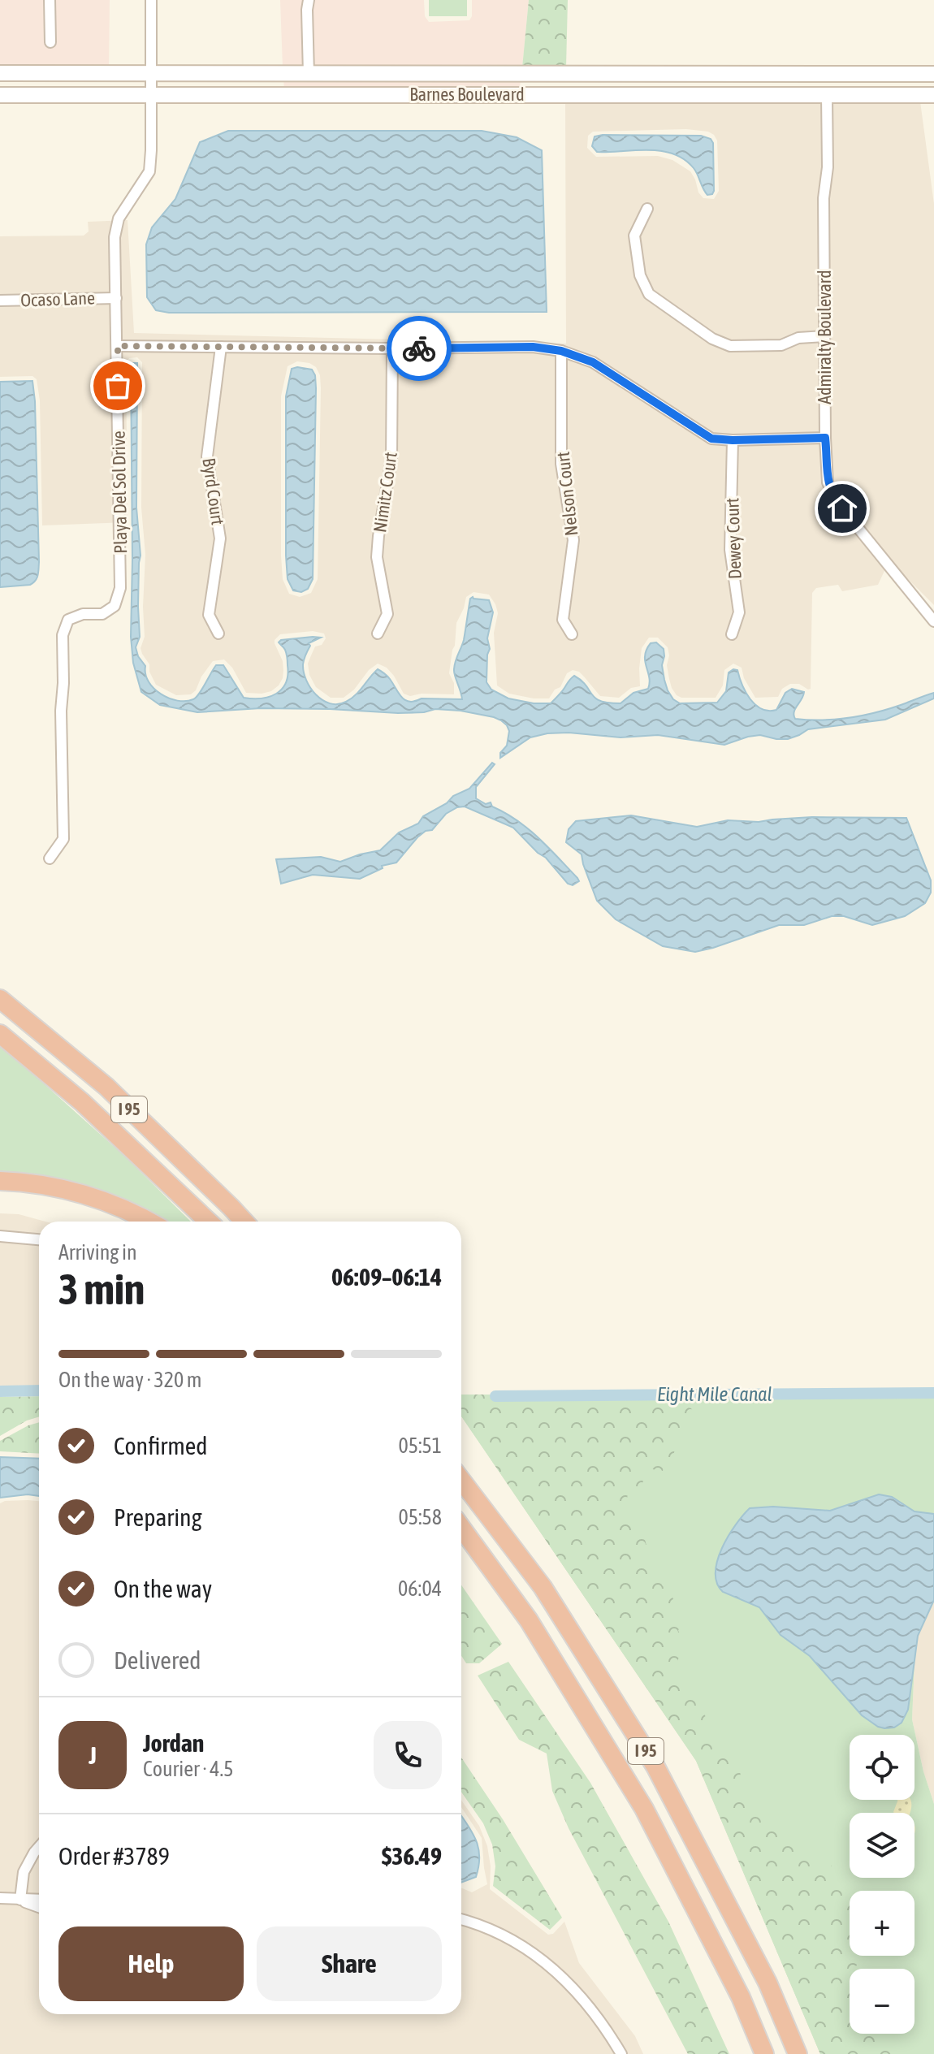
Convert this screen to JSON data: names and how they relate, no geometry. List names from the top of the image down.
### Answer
{
  "streets": {
    "highway": ["I 95"],
    "main road": ["Barnes Boulevard"],
    "street": [
      "Ocaso Lane",
      "Admiralty Boulevard",
      "Byrd Court",
      "Playa Del Sol Drive",
      "Nimitz Court",
      "Nelson Court",
      "Dewey Court"
    ]
  },
  "crossings": [
    ["Barnes Boulevard", "Admiralty Boulevard"],
    ["Barnes Boulevard", "Playa Del Sol Drive"],
    ["Ocaso Lane", "Playa Del Sol Drive"]
  ],
  "water": ["Eight Mile Canal"],
  "page": {
    "heading": ["3 min", "Arriving in", "06:09–06:14"],
    "panel": [
      "Jordan",
      "Courier · 4.5",
      "Order #3789",
      "$36.49"
    ],
    "bar": "On the way · 320 m",
    "list": [
      ["Confirmed", "05:51"],
      ["Preparing", "05:58"],
      ["On the way", "06:04"],
      "Delivered"
    ],
    "round": "J",
    "map_buttons": ["+", "−"],
    "buttons": ["Help", "Share"]
  }
}
